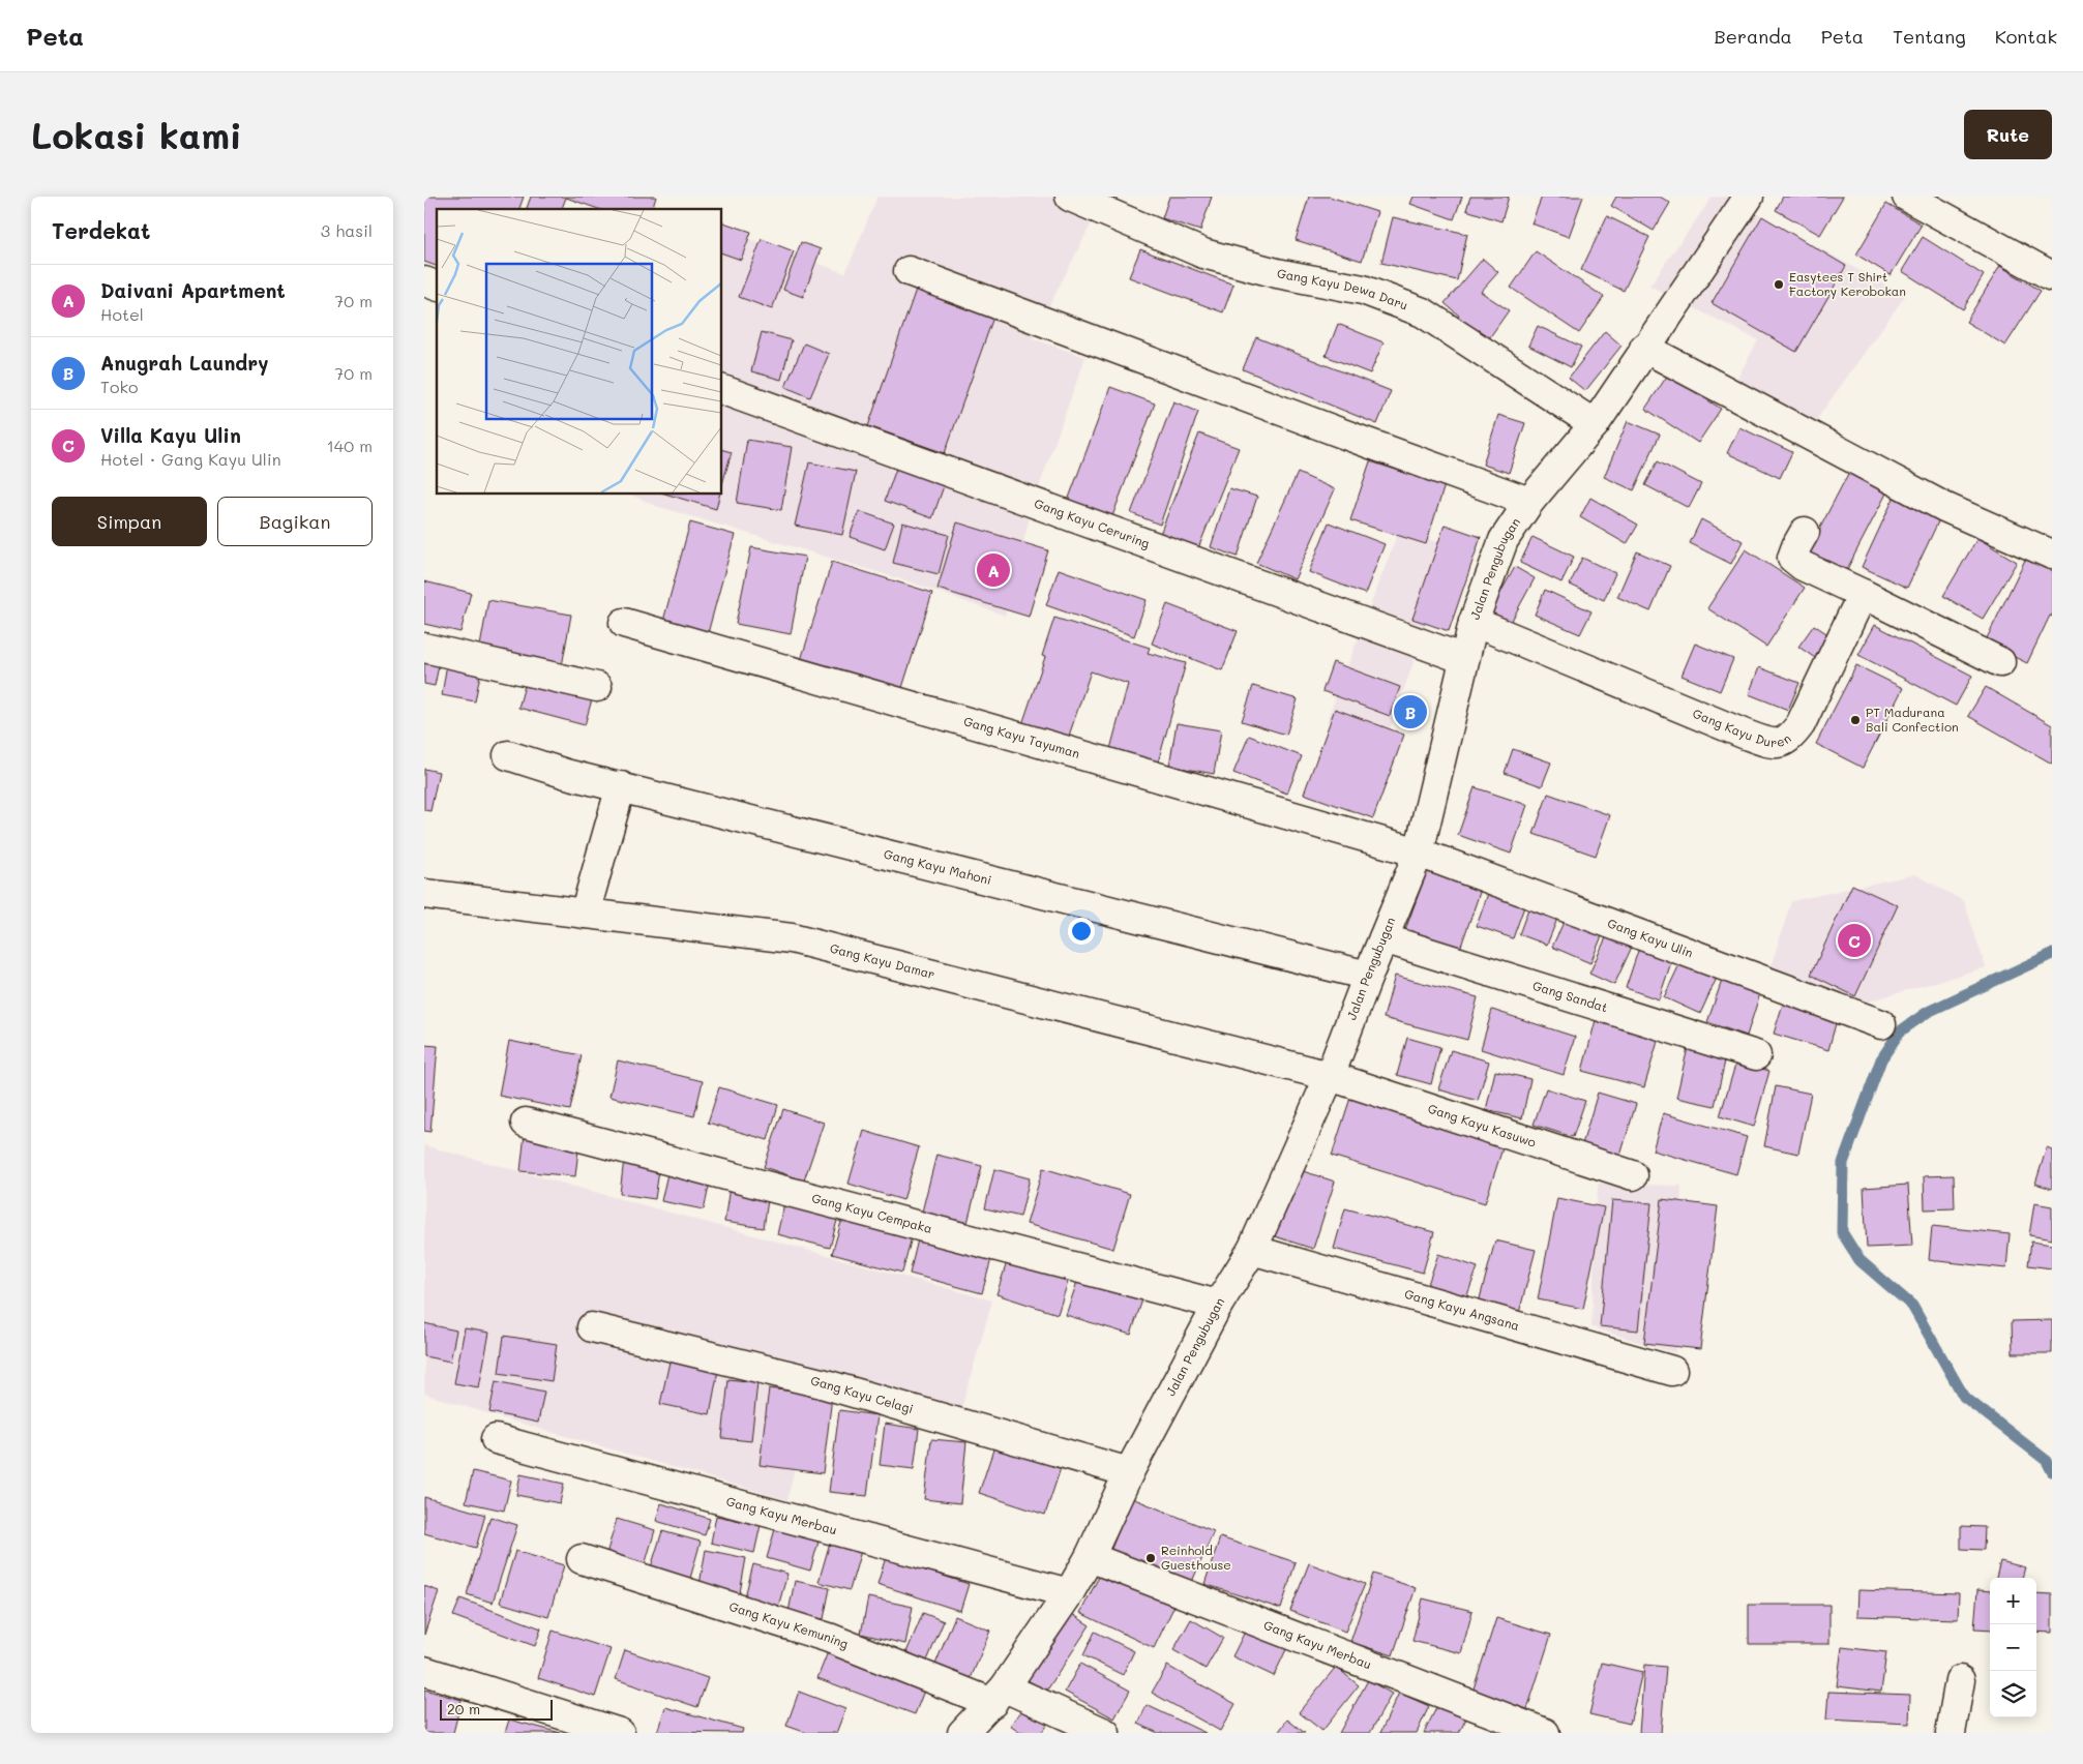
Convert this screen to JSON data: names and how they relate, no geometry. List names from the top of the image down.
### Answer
{
  "streets": {
    "street": [
      "Gang Kayu Dewa Daru",
      "Gang Kayu Ceruring",
      "Jalan Pengubugan",
      "Gang Kayu Duren",
      "Gang Kayu Tayuman",
      "Gang Kayu Mahoni",
      "Gang Kayu Ulin",
      "Gang Kayu Damar",
      "Gang Sandat",
      "Gang Kayu Kasuwo",
      "Gang Kayu Cempaka",
      "Gang Kayu Angsana",
      "Gang Kayu Celagi",
      "Gang Kayu Merbau",
      "Gang Kayu Kemuning"
    ]
  },
  "crossings": [
    ["Gang Kayu Dewa Daru", "Jalan Pengubugan"],
    ["Gang Kayu Ceruring", "Jalan Pengubugan"],
    ["Jalan Pengubugan", "Gang Kayu Duren"],
    ["Jalan Pengubugan", "Gang Kayu Tayuman"],
    ["Jalan Pengubugan", "Gang Kayu Mahoni"],
    ["Jalan Pengubugan", "Gang Kayu Ulin"],
    ["Jalan Pengubugan", "Gang Kayu Damar"],
    ["Jalan Pengubugan", "Gang Sandat"],
    ["Jalan Pengubugan", "Gang Kayu Kasuwo"],
    ["Jalan Pengubugan", "Gang Kayu Cempaka"],
    ["Jalan Pengubugan", "Gang Kayu Angsana"],
    ["Jalan Pengubugan", "Gang Kayu Celagi"],
    ["Jalan Pengubugan", "Gang Kayu Merbau"],
    ["Jalan Pengubugan", "Gang Kayu Kemuning"],
    ["Gang Kayu Tayuman", "Gang Kayu Ulin"],
    ["Gang Kayu Damar", "Gang Kayu Kasuwo"]
  ],
  "places": ["Easytees T Shirt Factory Kerobokan", "PT Madurana Bali Confection", "Reinhold Guesthouse"],
  "scale_bar": "20 m",
  "page": {
    "header": "Peta",
    "nav": [
      "Beranda",
      "Peta",
      "Tentang",
      "Kontak"
    ],
    "buttons": [
      "Rute",
      ["Simpan", "Bagikan"]
    ],
    "title": "Lokasi kami",
    "heading": ["Terdekat", "3 hasil"],
    "list": [
      {
        "mark": "A",
        "name": "Daivani Apartment",
        "note": "Hotel",
        "value": "70 m"
      },
      {
        "mark": "B",
        "name": "Anugrah Laundry",
        "note": "Toko",
        "value": "70 m"
      },
      {
        "mark": "C",
        "name": "Villa Kayu Ulin",
        "note": "Hotel · Gang Kayu Ulin",
        "value": "140 m"
      }
    ],
    "pins": ["A", "B", "C"],
    "map_buttons": ["+", "−"],
    "scale": "20 m"
  }
}
